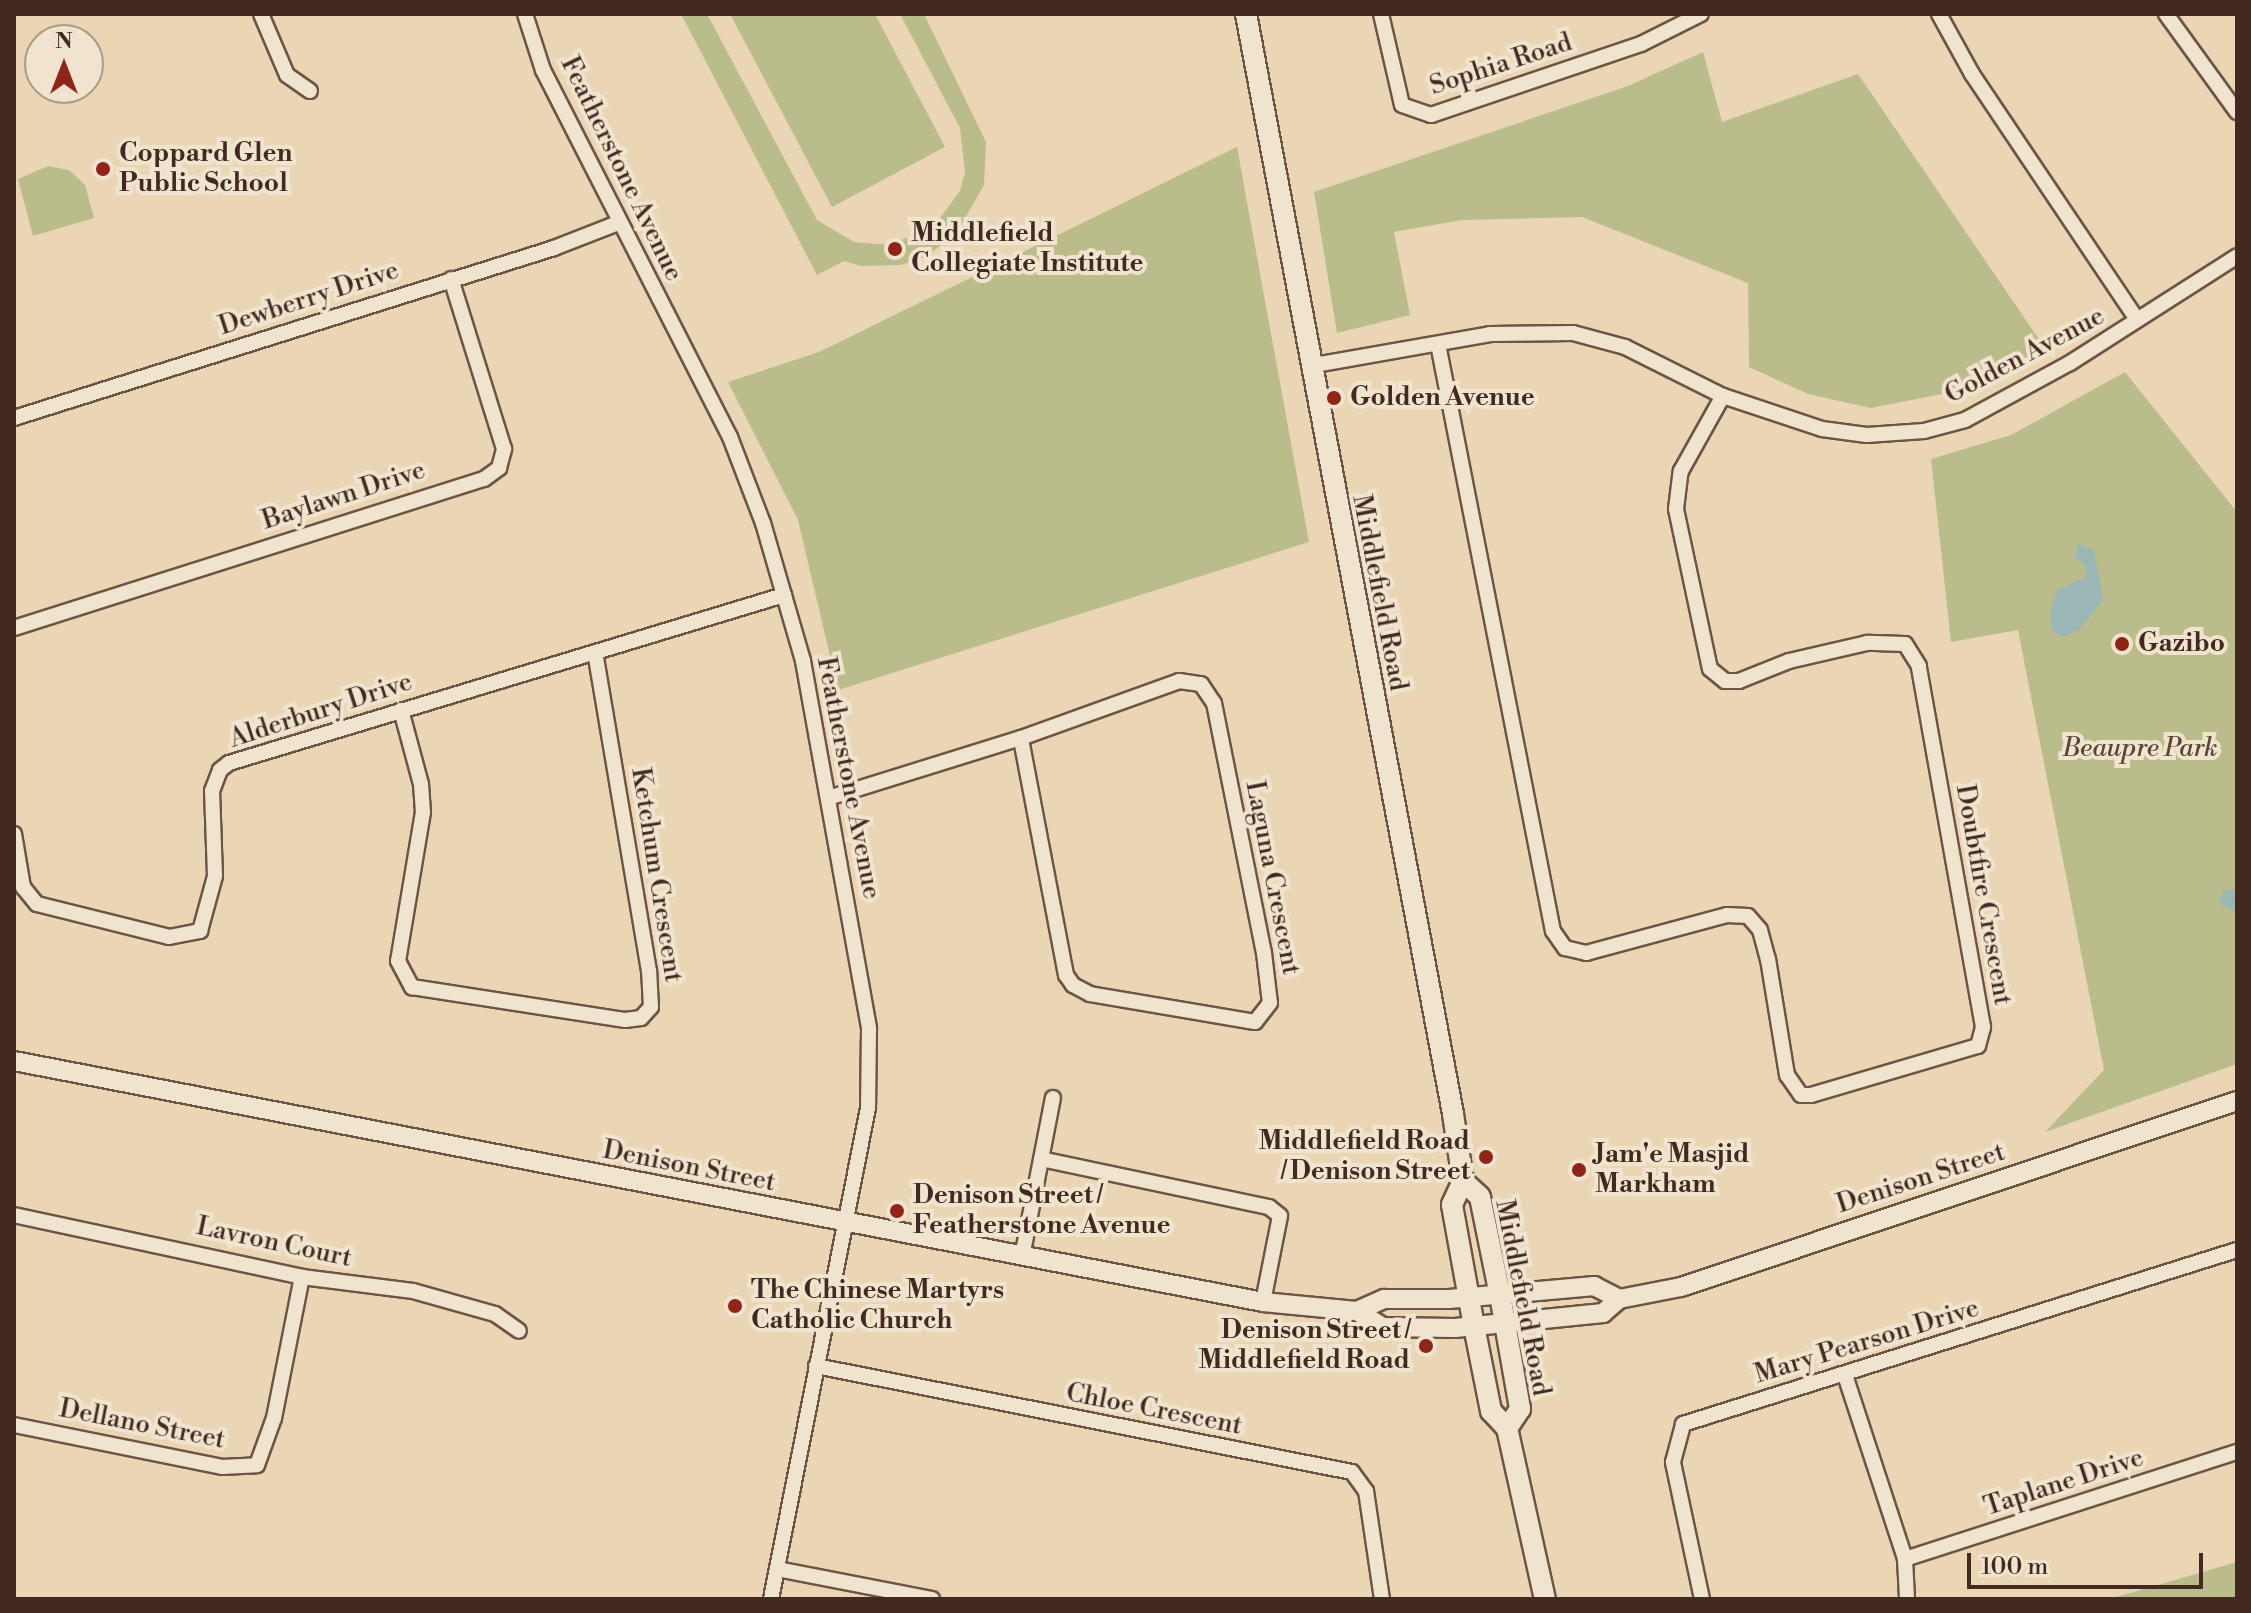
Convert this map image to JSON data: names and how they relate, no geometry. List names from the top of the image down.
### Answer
{
  "streets": {
    "main road": ["Middlefield Road"],
    "street": [
      "Sophia Road",
      "Featherstone Avenue",
      "Dewberry Drive",
      "Golden Avenue",
      "Baylawn Drive",
      "Alderbury Drive",
      "Ketchum Crescent",
      "Laguna Crescent",
      "Doubtfire Crescent",
      "Denison Street",
      "Lavron Court",
      "Mary Pearson Drive",
      "Chloe Crescent",
      "Dellano Street",
      "Taplane Drive"
    ]
  },
  "crossings": [
    ["Featherstone Avenue", "Dewberry Drive"],
    ["Featherstone Avenue", "Alderbury Drive"],
    ["Featherstone Avenue", "Laguna Crescent"],
    ["Featherstone Avenue", "Denison Street"],
    ["Featherstone Avenue", "Chloe Crescent"],
    ["Dewberry Drive", "Baylawn Drive"],
    ["Golden Avenue", "Middlefield Road"],
    ["Golden Avenue", "Doubtfire Crescent"],
    ["Middlefield Road", "Denison Street"],
    ["Alderbury Drive", "Ketchum Crescent"],
    ["Lavron Court", "Dellano Street"]
  ],
  "parks": ["Beaupre Park"],
  "places": [
    "Coppard Glen Public School",
    "Middlefield Collegiate Institute",
    "Golden Avenue",
    "Gazibo",
    "Middlefield Road / Denison Street",
    "Jam'e Masjid Markham",
    "Denison Street / Featherstone Avenue",
    "The Chinese Martyrs Catholic Church",
    "Denison Street / Middlefield Road"
  ],
  "scale_bar": "100 m",
  "north": "top"
}
